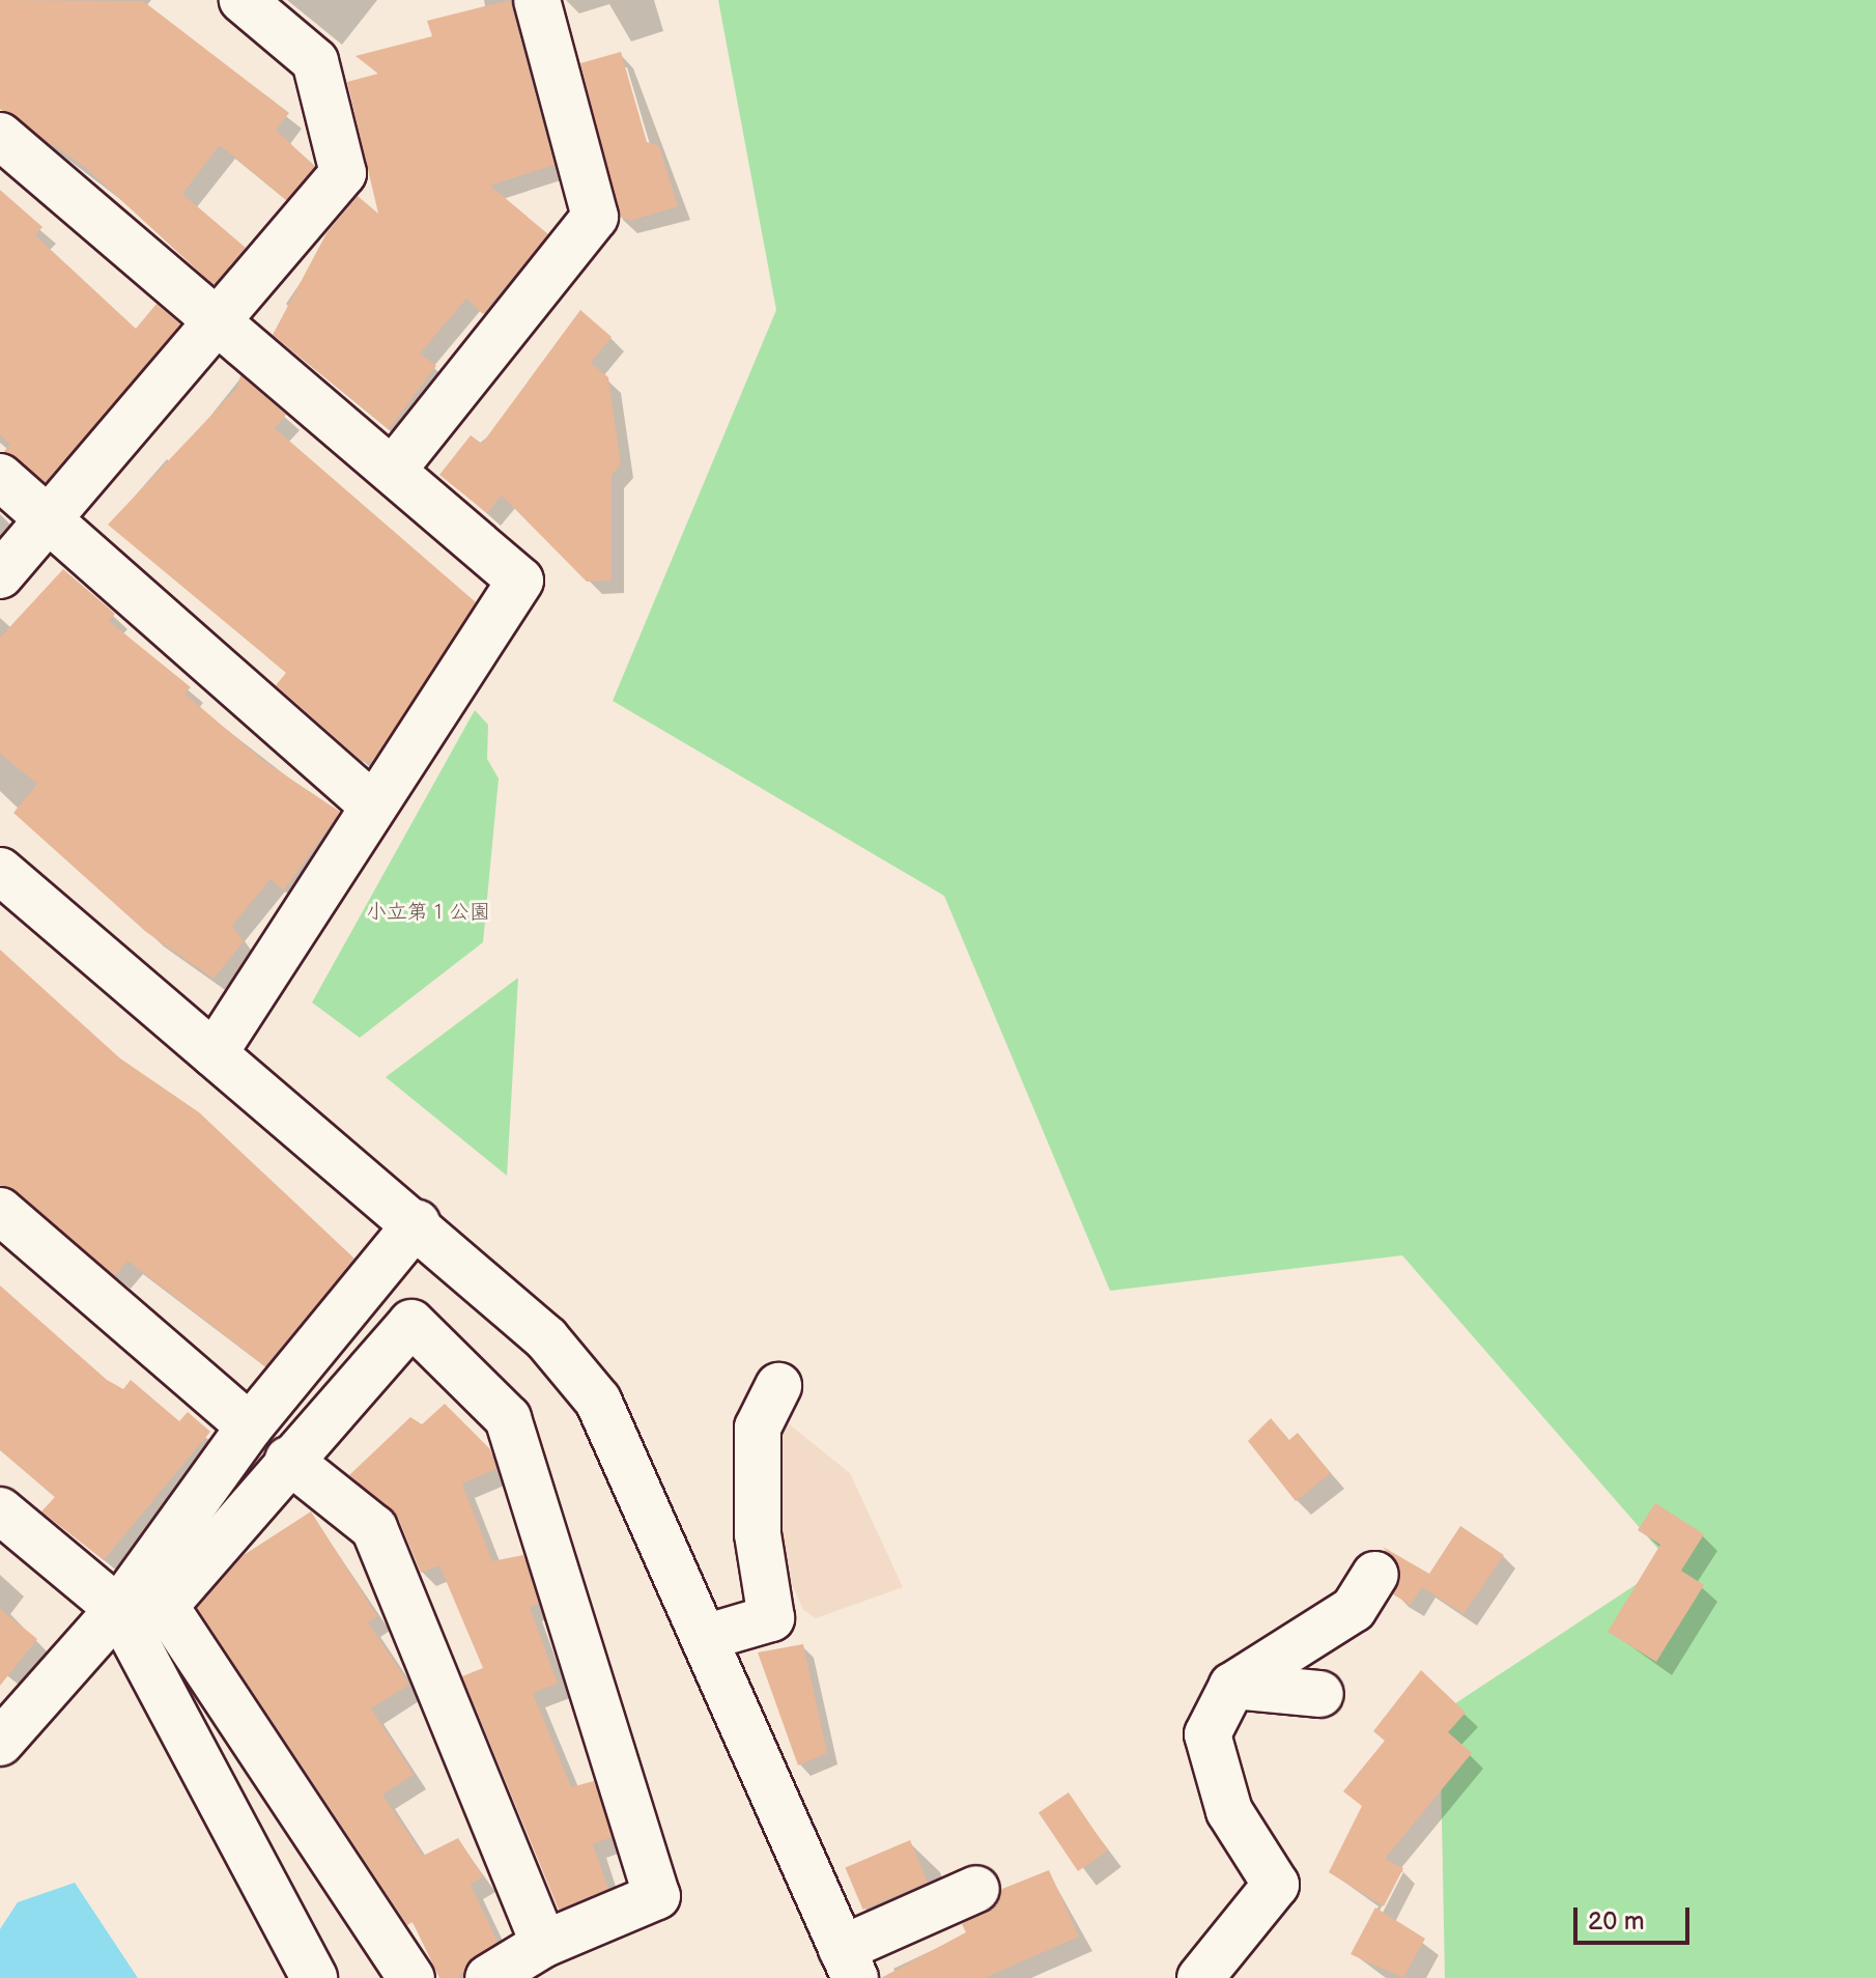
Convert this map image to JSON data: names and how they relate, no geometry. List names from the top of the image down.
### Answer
{
  "parks": ["小立第１公園"],
  "scale_bar": "20 m"
}
